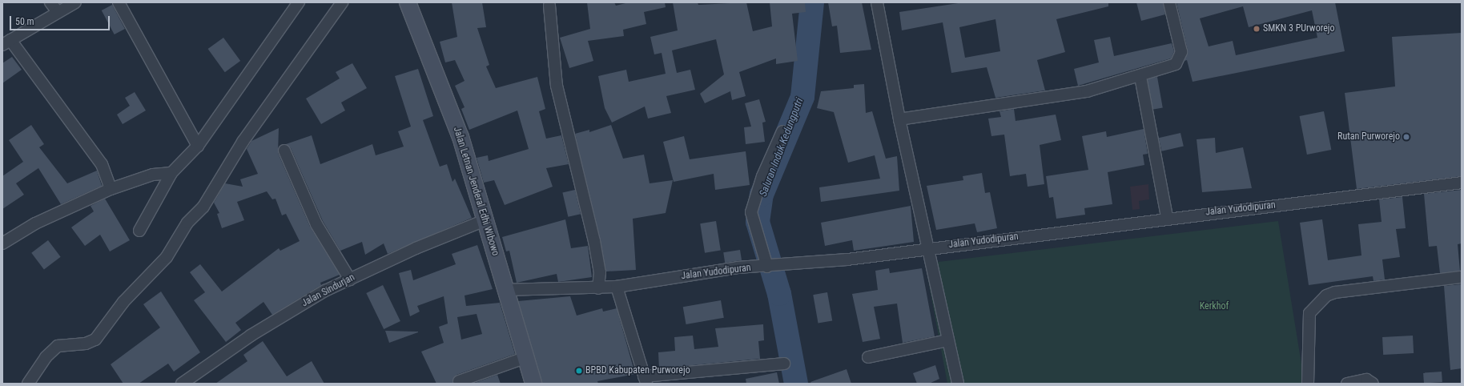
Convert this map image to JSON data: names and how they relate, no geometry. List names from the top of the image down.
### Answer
{
  "streets": {
    "street": ["Jalan Letnan Jenderal Edhi Wibowo", "Jalan Yudodipuran", "Jalan Sindurjan"]
  },
  "crossings": [
    ["Jalan Letnan Jenderal Edhi Wibowo", "Jalan Yudodipuran"],
    ["Jalan Letnan Jenderal Edhi Wibowo", "Jalan Sindurjan"]
  ],
  "water": ["Saluran Induk Kedungputri"],
  "parks": ["Kerkhof"],
  "places": ["SMKN 3 PUrworejo", "Rutan Purworejo", "BPBD Kabupaten Purworejo"],
  "scale_bar": "50 m"
}
